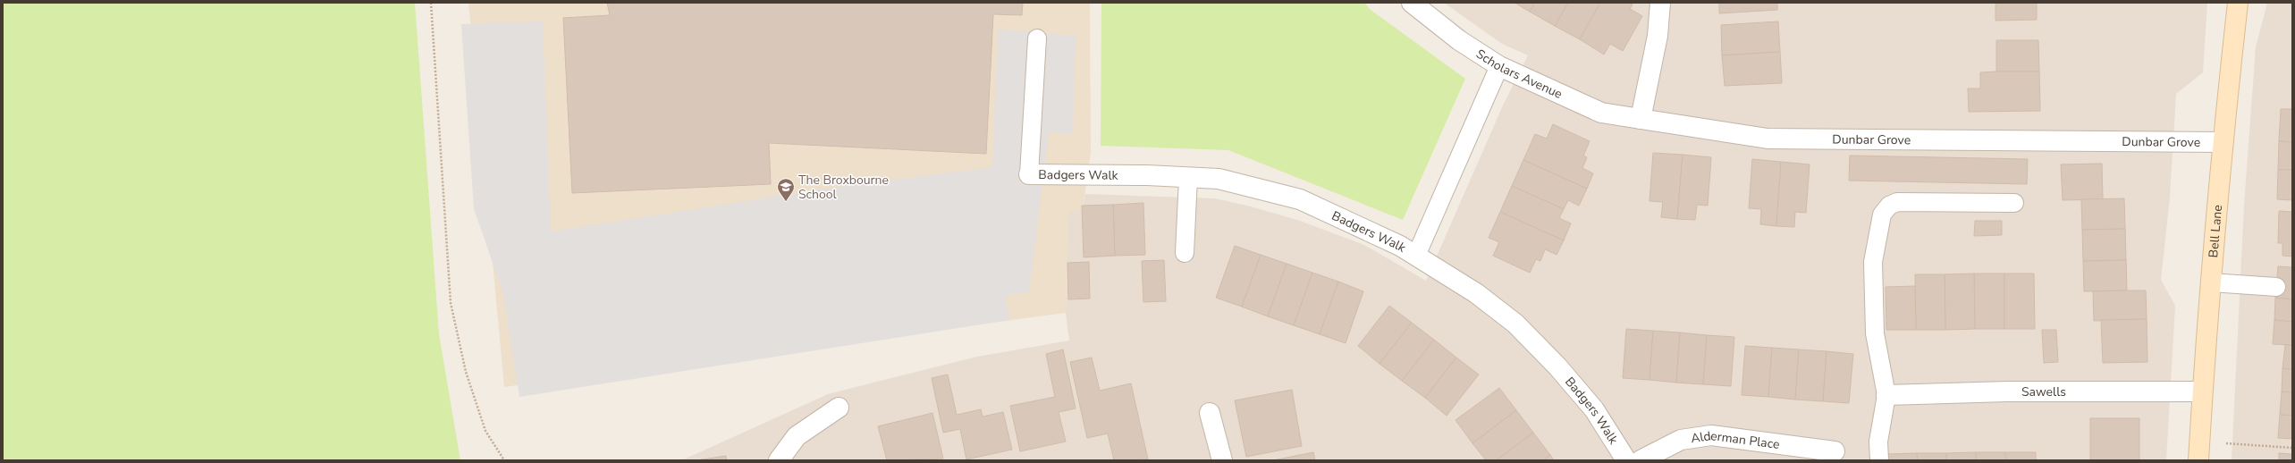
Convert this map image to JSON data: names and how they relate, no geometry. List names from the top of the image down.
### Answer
{
  "streets": {
    "street": [
      "Scholars Avenue",
      "Dunbar Grove",
      "Badgers Walk",
      "Bell Lane",
      "Sawells",
      "Alderman Place"
    ]
  },
  "crossings": [
    ["Scholars Avenue", "Dunbar Grove"],
    ["Dunbar Grove", "Bell Lane"],
    ["Bell Lane", "Sawells"]
  ],
  "places": {
    "school or university": ["The Broxbourne School"]
  }
}
